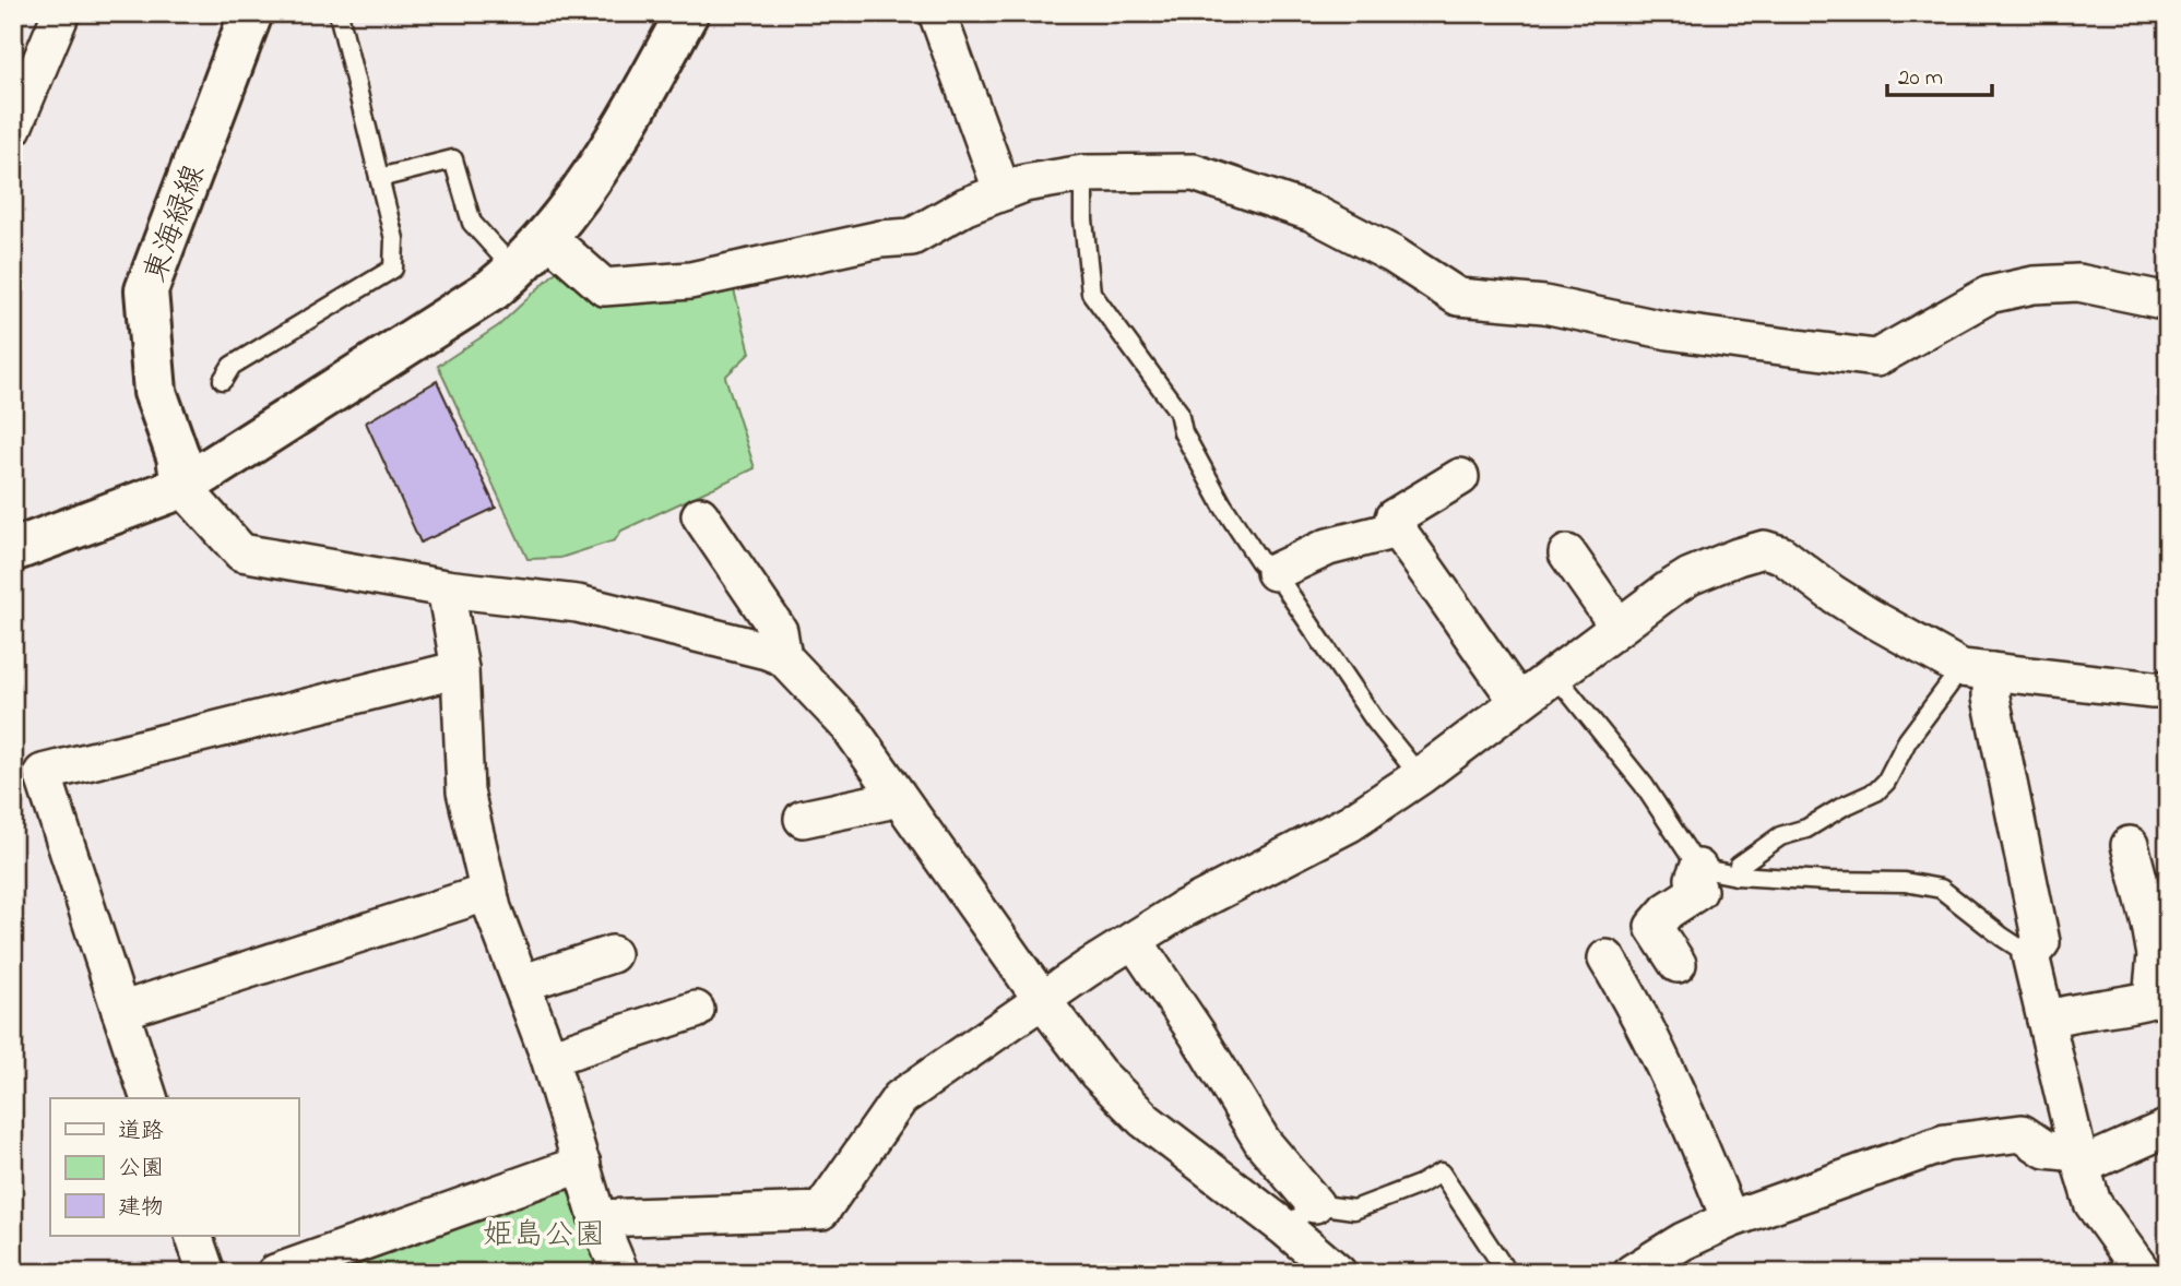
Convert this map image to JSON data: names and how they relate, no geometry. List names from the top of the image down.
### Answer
{
  "streets": {
    "street": ["東海緑線"]
  },
  "parks": ["姫島公園"],
  "legend": ["道路", "公園", "建物"],
  "scale_bar": "20 m"
}
